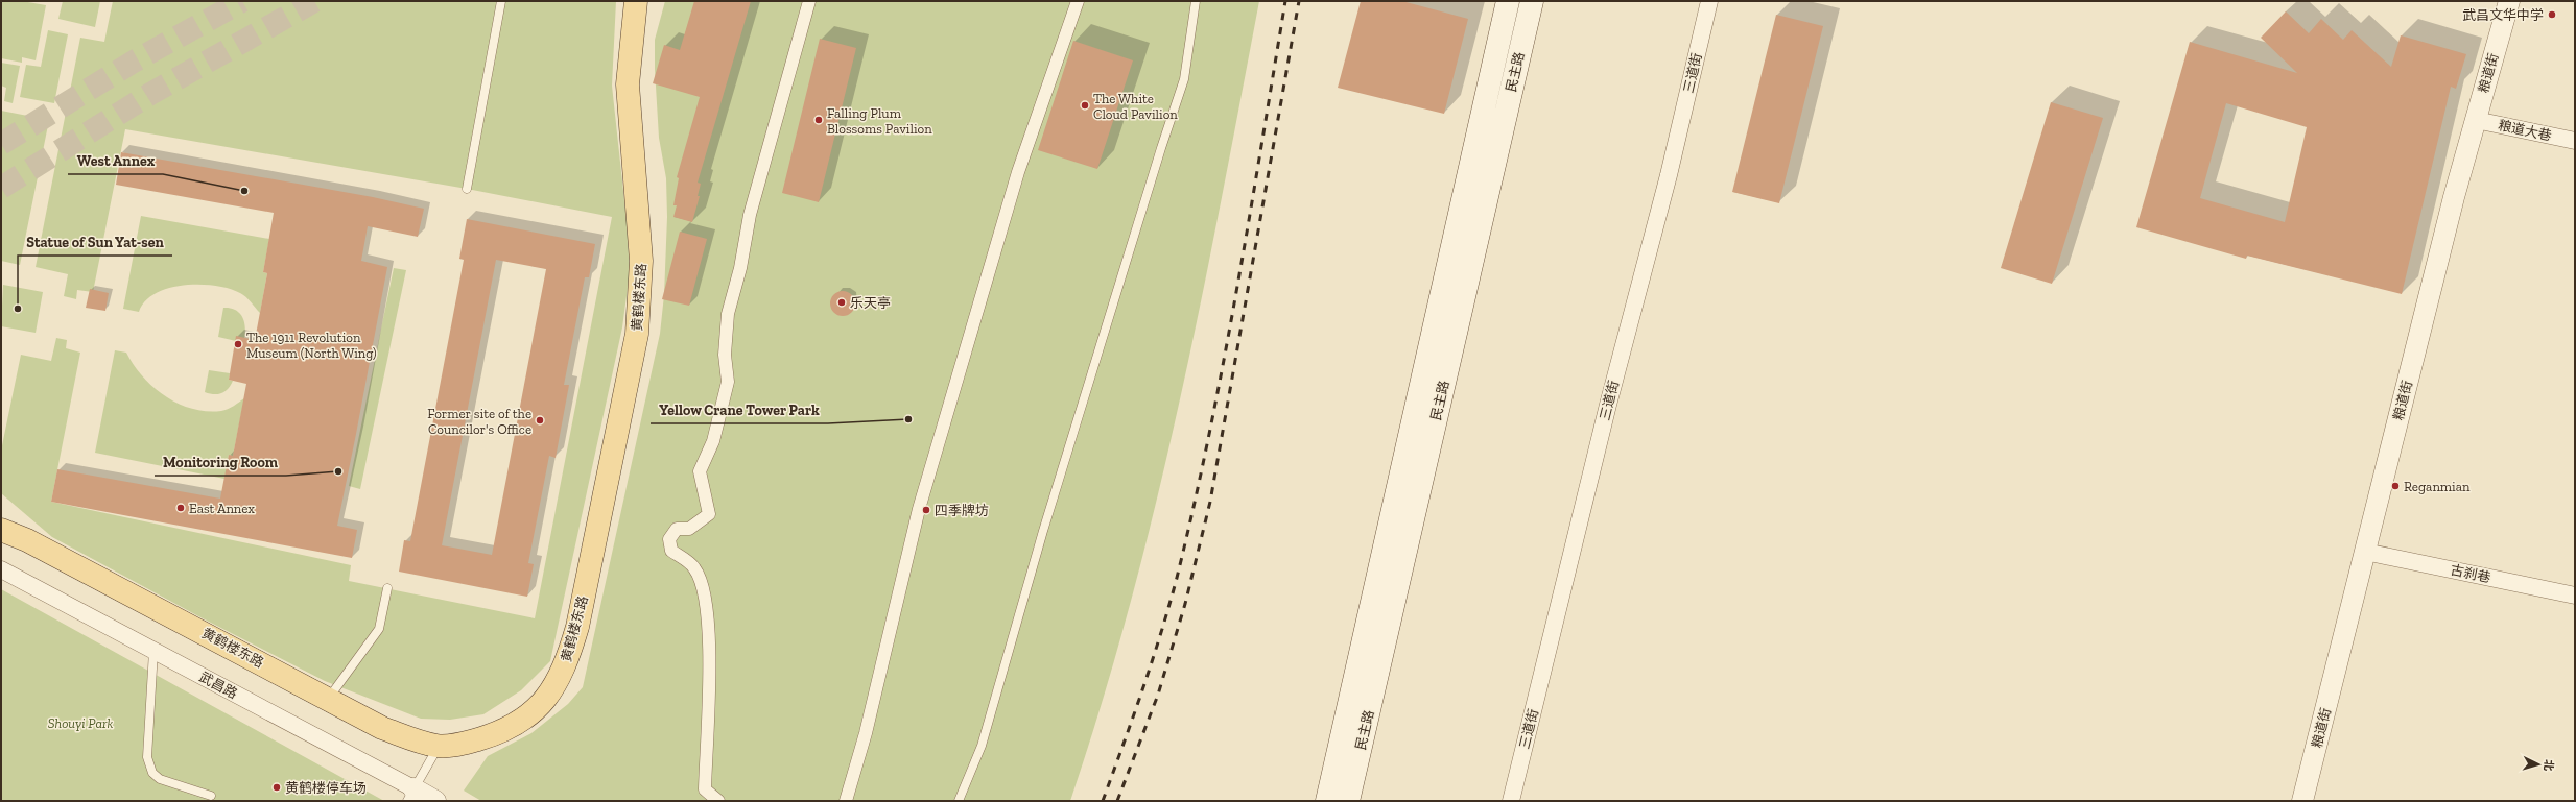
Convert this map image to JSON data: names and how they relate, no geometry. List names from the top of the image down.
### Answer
{
  "streets": {
    "main road": ["民主路", "黄鹤楼东路"],
    "street": [
      "三道街",
      "粮道街",
      "粮道大巷",
      "古刹巷",
      "武昌路"
    ]
  },
  "crossings": [
    ["粮道街", "粮道大巷"],
    ["粮道街", "古刹巷"]
  ],
  "parks": ["Shouyi Park"],
  "places": [
    "武昌文华中学",
    "The White Cloud Pavilion",
    "Falling Plum Blossoms Pavilion",
    "West Annex",
    "乐天亭",
    "Statue of Sun Yat-sen",
    "The 1911 Revolution Museum (North Wing)",
    "Yellow Crane Tower Park",
    "Former site of the Councilor's Office",
    "Monitoring Room",
    "Reganmian",
    "East Annex",
    "四季牌坊",
    "黄鹤楼停车场"
  ],
  "north": "right"
}
